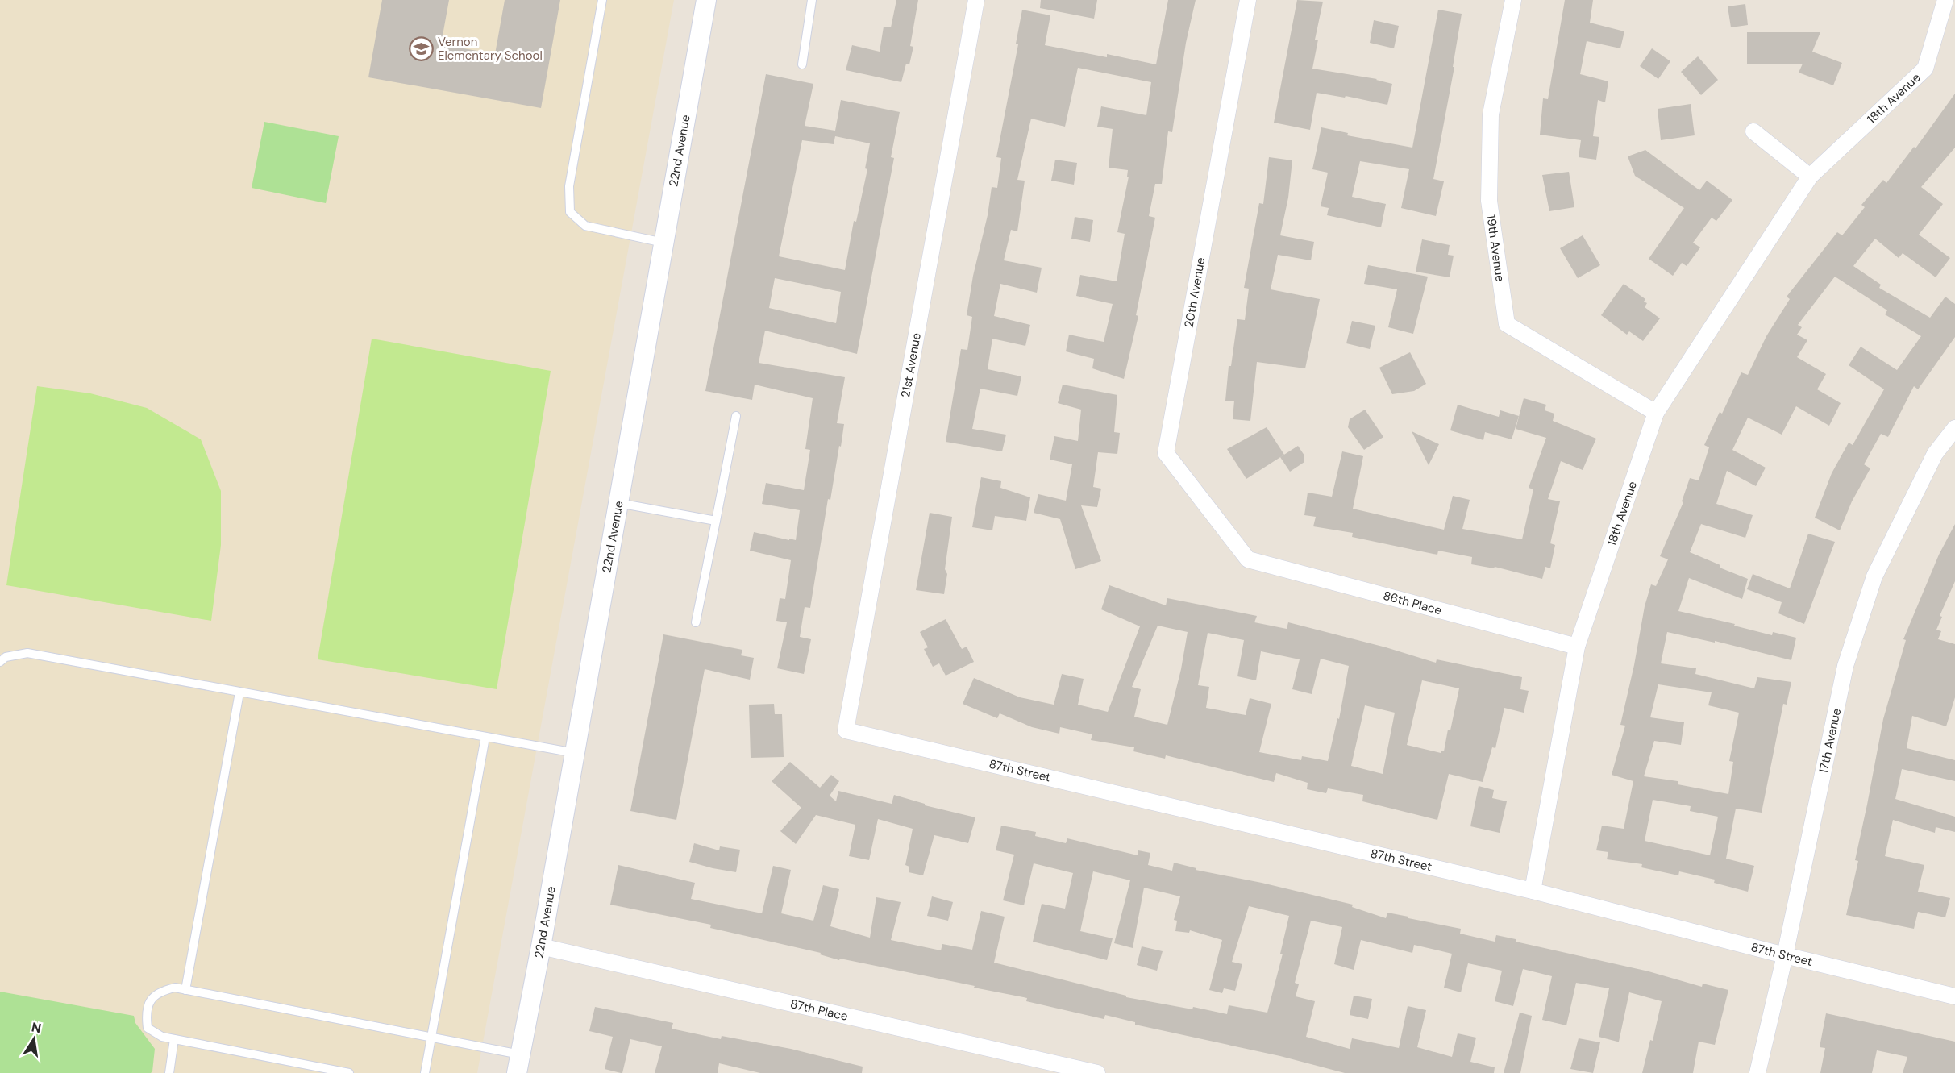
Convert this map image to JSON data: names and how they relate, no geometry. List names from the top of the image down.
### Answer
{
  "streets": {
    "street": [
      "18th Avenue",
      "22nd Avenue",
      "19th Avenue",
      "20th Avenue",
      "21st Avenue",
      "86th Place",
      "17th Avenue",
      "87th Street",
      "87th Place"
    ]
  },
  "crossings": [
    ["18th Avenue", "19th Avenue"],
    ["18th Avenue", "86th Place"],
    ["18th Avenue", "87th Street"],
    ["22nd Avenue", "87th Place"],
    ["20th Avenue", "86th Place"],
    ["21st Avenue", "87th Street"],
    ["17th Avenue", "87th Street"]
  ],
  "places": {
    "school or university": ["Vernon Elementary School"]
  },
  "north": "top"
}
